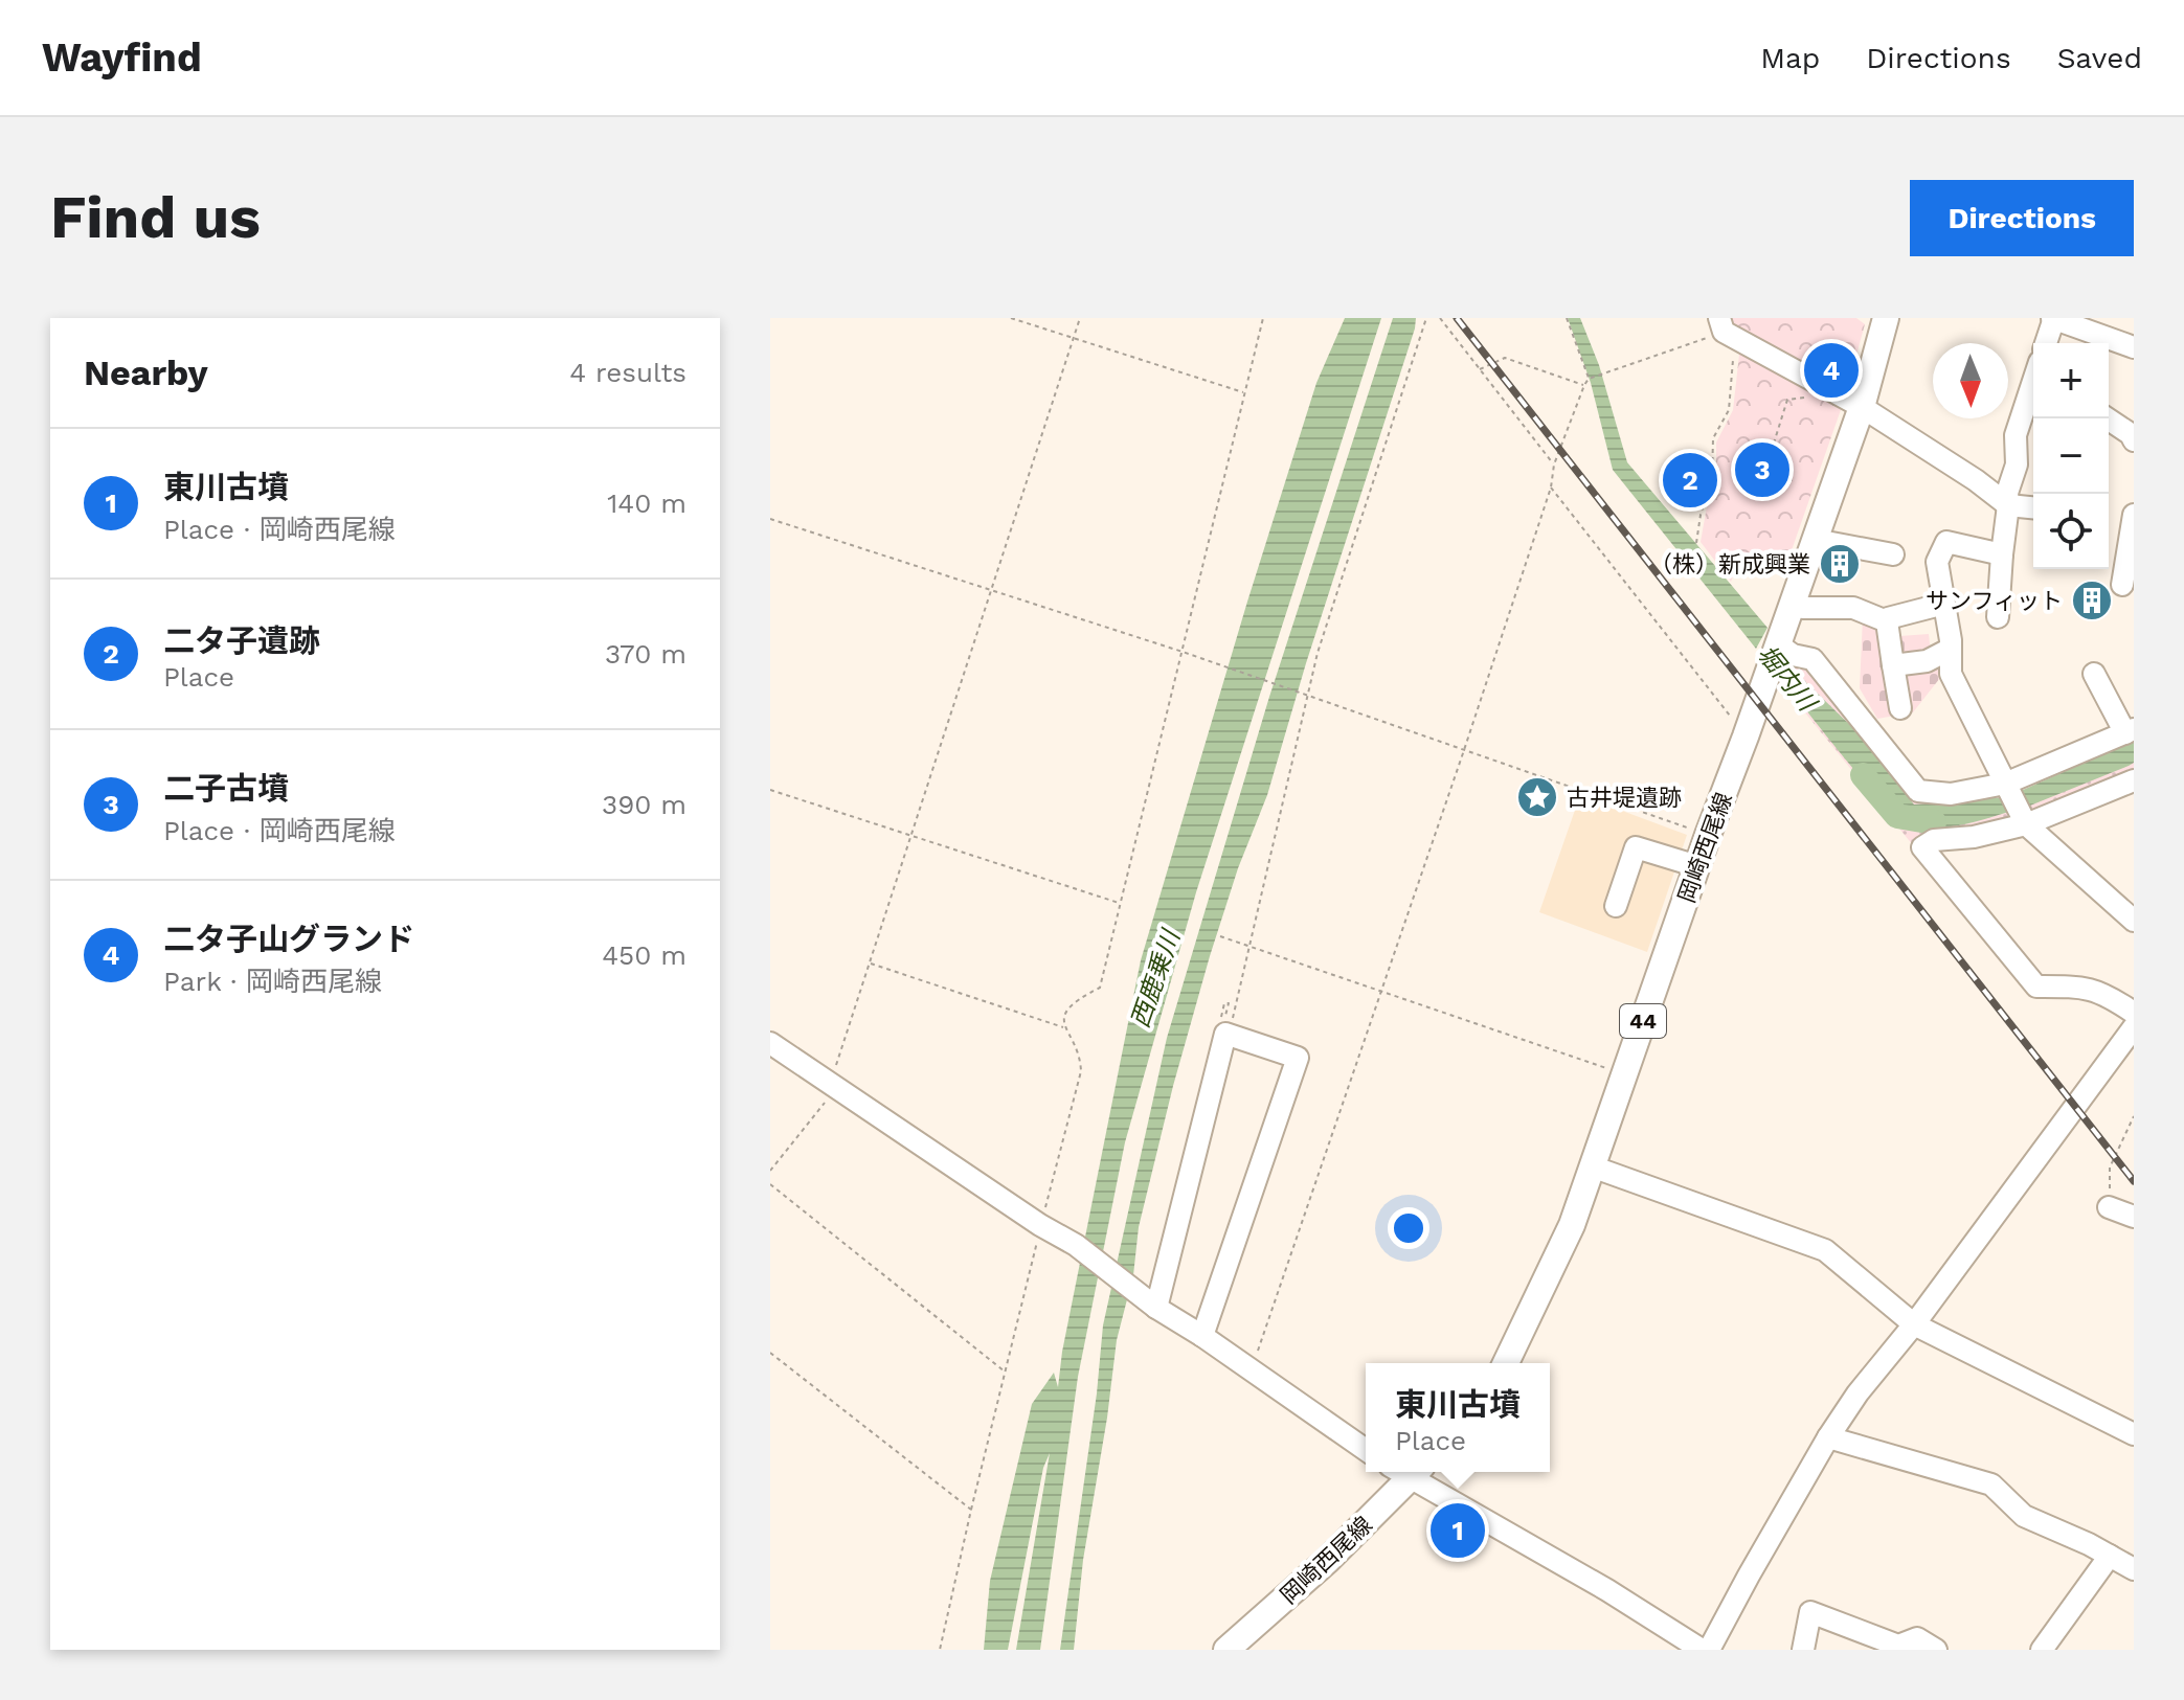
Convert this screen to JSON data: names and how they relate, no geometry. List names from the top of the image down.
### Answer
{
  "streets": {
    "main road": ["岡崎西尾線", "44"]
  },
  "water": ["堀内川", "西鹿乗川"],
  "places": {
    "building": ["（株）新成興業", "サンフィット"],
    "place": ["古井堤遺跡"]
  },
  "north": "bottom",
  "page": {
    "header": "Wayfind",
    "nav": ["Map", "Directions", "Saved"],
    "buttons": "Directions",
    "title": "Find us",
    "heading": ["Nearby", "4 results"],
    "pins": [
      "4",
      "3",
      "2",
      "1"
    ],
    "map_buttons": ["+", "−"],
    "list": [
      {
        "mark": "1",
        "name": "東川古墳",
        "note": "Place · 岡崎西尾線",
        "value": "140 m"
      },
      {
        "mark": "2",
        "name": "二タ子遺跡",
        "note": "Place",
        "value": "370 m"
      },
      {
        "mark": "3",
        "name": "二子古墳",
        "note": "Place · 岡崎西尾線",
        "value": "390 m"
      },
      {
        "mark": "4",
        "name": "二タ子山グランド",
        "note": "Park · 岡崎西尾線",
        "value": "450 m"
      }
    ],
    "popup": ["東川古墳", "Place"]
  }
}
